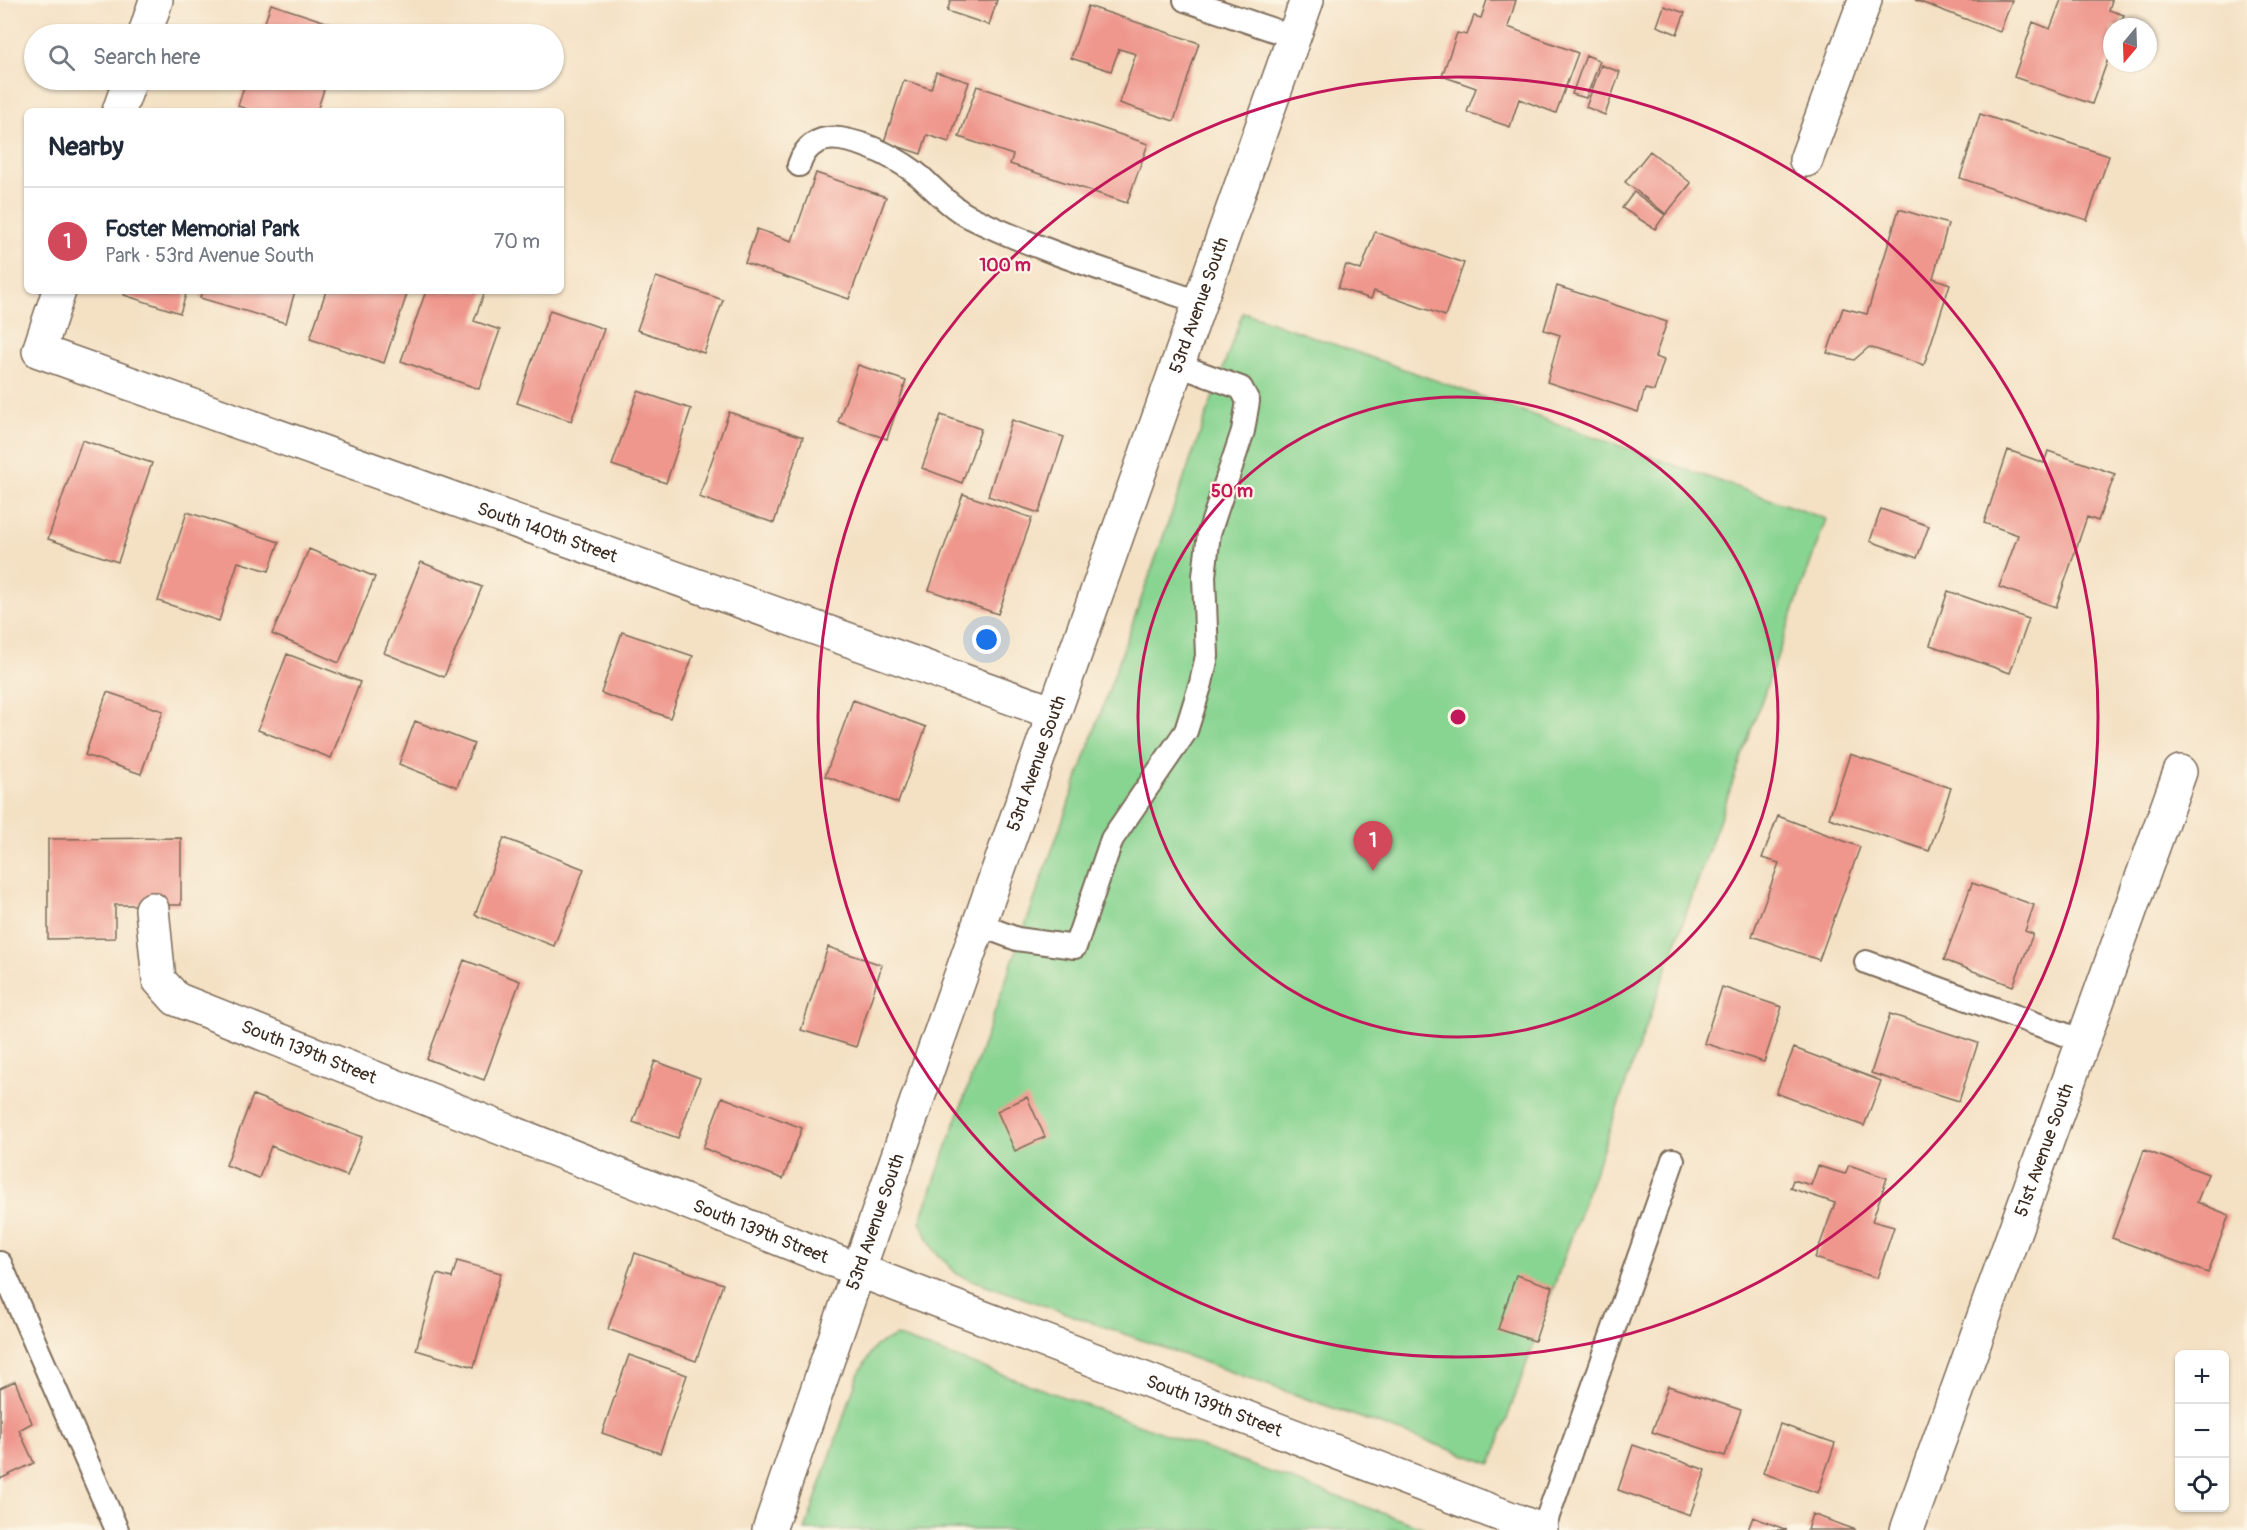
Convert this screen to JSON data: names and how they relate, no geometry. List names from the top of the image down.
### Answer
{
  "streets": {
    "street": [
      "53rd Avenue South",
      "South 140th Street",
      "South 139th Street",
      "51st Avenue South"
    ]
  },
  "crossings": [
    ["53rd Avenue South", "South 140th Street"],
    ["53rd Avenue South", "South 139th Street"]
  ],
  "north": "bottom",
  "page": {
    "search": "Search here",
    "heading": "Nearby",
    "list": [
      {
        "mark": "1",
        "name": "Foster Memorial Park",
        "note": "Park · 53rd Avenue South",
        "value": "70 m"
      }
    ],
    "pins": "1",
    "map_buttons": ["+", "−"]
  },
  "rings": ["100 m", "50 m"]
}
